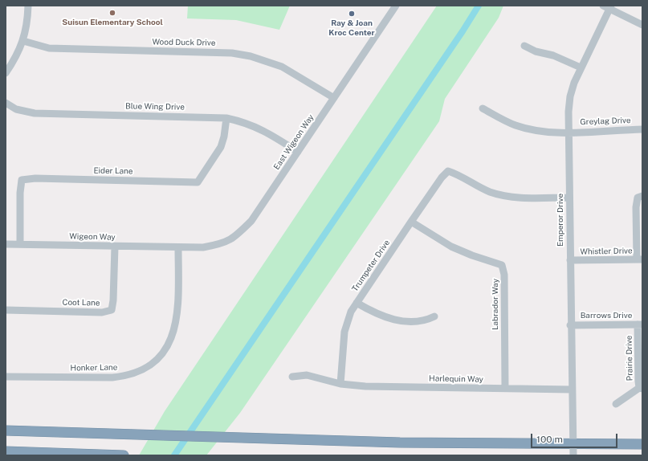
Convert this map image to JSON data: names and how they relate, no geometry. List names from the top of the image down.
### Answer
{
  "streets": {
    "street": [
      "Wood Duck Drive",
      "Blue Wing Drive",
      "Greylag Drive",
      "East Wigeon Way",
      "Eider Lane",
      "Emperor Drive",
      "Wigeon Way",
      "Whistler Drive",
      "Trumpeter Drive",
      "Coot Lane",
      "Labrador Way",
      "Barrows Drive",
      "Prairie Drive",
      "Honker Lane",
      "Harlequin Way"
    ]
  },
  "crossings": [
    ["Wood Duck Drive", "East Wigeon Way"],
    ["Blue Wing Drive", "East Wigeon Way"],
    ["Blue Wing Drive", "Eider Lane"],
    ["Greylag Drive", "Emperor Drive"],
    ["East Wigeon Way", "Wigeon Way"],
    ["East Wigeon Way", "Honker Lane"],
    ["Eider Lane", "Wigeon Way"],
    ["Emperor Drive", "Whistler Drive"],
    ["Emperor Drive", "Trumpeter Drive"],
    ["Emperor Drive", "Barrows Drive"],
    ["Emperor Drive", "Harlequin Way"],
    ["Wigeon Way", "Coot Lane"],
    ["Wigeon Way", "Honker Lane"],
    ["Trumpeter Drive", "Labrador Way"],
    ["Trumpeter Drive", "Harlequin Way"],
    ["Labrador Way", "Harlequin Way"],
    ["Barrows Drive", "Prairie Drive"]
  ],
  "places": ["Suisun Elementary School", "Ray & Joan Kroc Center"],
  "scale_bar": "100 m"
}
